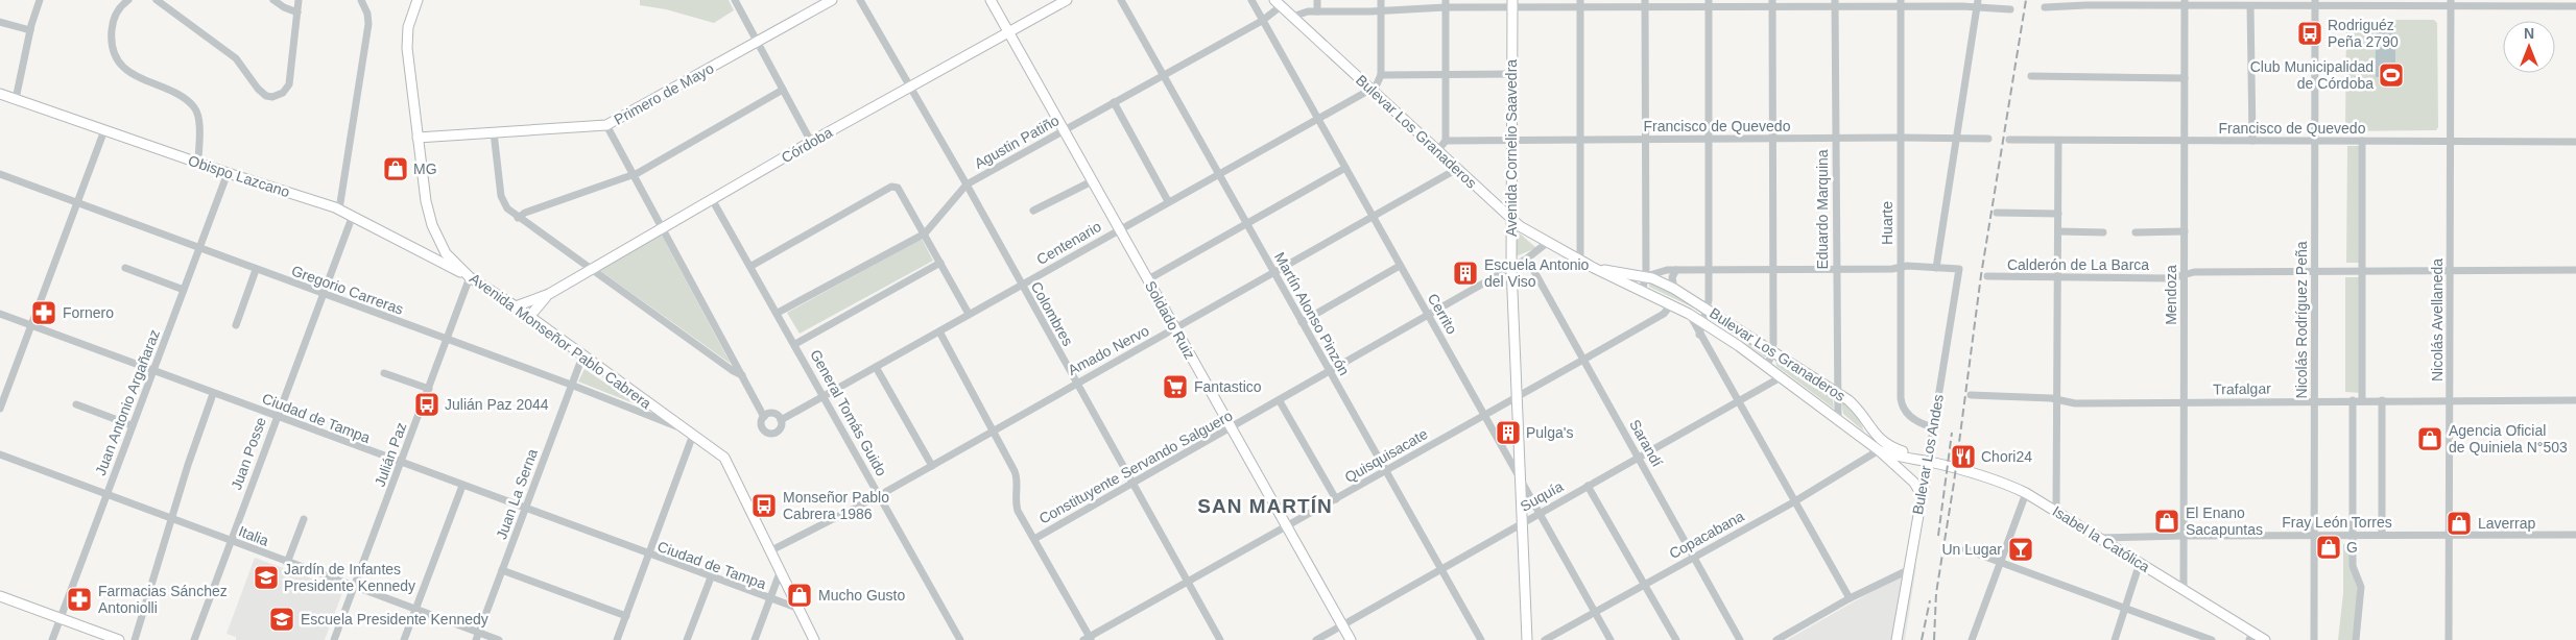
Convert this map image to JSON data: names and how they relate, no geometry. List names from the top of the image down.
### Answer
{
  "streets": {
    "main road": [
      "Primero de Mayo",
      "Bulevar Los Granaderos",
      "Córdoba",
      "Avenida Cornelio Saavedra",
      "Obispo Lazcano",
      "Soldado Ruiz",
      "Avenida Monseñor Pablo Cabrera",
      "Bulevar Los Andes",
      "Isabel la Católica"
    ],
    "street": [
      "Francisco de Quevedo",
      "Agustin Patiño",
      "Eduardo Marquina",
      "Huarte",
      "Centenario",
      "Calderón de La Barca",
      "Gregorio Carreras",
      "Mendoza",
      "Colombres",
      "Martín Alonso Pinzón",
      "Cerrito",
      "Nicolás Rodríguez Peña",
      "Nicolás Avellaneda",
      "Amado Nervo",
      "Trafalgar",
      "Juan Antonio Argañaraz",
      "General Tomás Guido",
      "Ciudad de Tampa",
      "Sarandí",
      "Juan Posse",
      "Julián Paz",
      "Quisquisacate",
      "Constituyente Servando Salguero",
      "Juan La Serna",
      "Suquía",
      "Fray León Torres",
      "Copacabana",
      "Italia"
    ]
  },
  "crossings": [
    ["Primero de Mayo", "Avenida Monseñor Pablo Cabrera"],
    ["Francisco de Quevedo", "Avenida Cornelio Saavedra"],
    ["Francisco de Quevedo", "Eduardo Marquina"],
    ["Francisco de Quevedo", "Huarte"],
    ["Francisco de Quevedo", "Mendoza"],
    ["Francisco de Quevedo", "Nicolás Rodríguez Peña"],
    ["Francisco de Quevedo", "Nicolás Avellaneda"],
    ["Bulevar Los Granaderos", "Agustin Patiño"],
    ["Bulevar Los Granaderos", "Avenida Cornelio Saavedra"],
    ["Bulevar Los Granaderos", "Eduardo Marquina"],
    ["Bulevar Los Granaderos", "Centenario"],
    ["Bulevar Los Granaderos", "Amado Nervo"],
    ["Bulevar Los Granaderos", "Bulevar Los Andes"],
    ["Bulevar Los Granaderos", "Quisquisacate"],
    ["Bulevar Los Granaderos", "Constituyente Servando Salguero"],
    ["Bulevar Los Granaderos", "Suquía"],
    ["Bulevar Los Granaderos", "Copacabana"],
    ["Bulevar Los Granaderos", "Isabel la Católica"],
    ["Agustin Patiño", "Colombres"],
    ["Agustin Patiño", "Martín Alonso Pinzón"],
    ["Agustin Patiño", "Cerrito"],
    ["Agustin Patiño", "Soldado Ruiz"],
    ["Agustin Patiño", "General Tomás Guido"],
    ["Córdoba", "Colombres"],
    ["Córdoba", "Soldado Ruiz"],
    ["Córdoba", "Avenida Monseñor Pablo Cabrera"],
    ["Córdoba", "General Tomás Guido"],
    ["Avenida Cornelio Saavedra", "Cerrito"],
    ["Avenida Cornelio Saavedra", "Quisquisacate"],
    ["Avenida Cornelio Saavedra", "Constituyente Servando Salguero"],
    ["Avenida Cornelio Saavedra", "Suquía"],
    ["Obispo Lazcano", "Avenida Monseñor Pablo Cabrera"],
    ["Obispo Lazcano", "Juan Antonio Argañaraz"],
    ["Obispo Lazcano", "Juan Posse"],
    ["Obispo Lazcano", "Julián Paz"],
    ["Huarte", "Bulevar Los Andes"],
    ["Centenario", "Colombres"],
    ["Centenario", "Martín Alonso Pinzón"],
    ["Centenario", "Cerrito"],
    ["Centenario", "Soldado Ruiz"],
    ["Centenario", "General Tomás Guido"],
    ["Calderón de La Barca", "Mendoza"],
    ["Calderón de La Barca", "Nicolás Rodríguez Peña"],
    ["Calderón de La Barca", "Nicolás Avellaneda"],
    ["Gregorio Carreras", "Avenida Monseñor Pablo Cabrera"],
    ["Gregorio Carreras", "Juan Antonio Argañaraz"],
    ["Gregorio Carreras", "Juan Posse"],
    ["Gregorio Carreras", "Julián Paz"],
    ["Gregorio Carreras", "Juan La Serna"],
    ["Mendoza", "Trafalgar"],
    ["Mendoza", "Fray León Torres"],
    ["Mendoza", "Isabel la Católica"],
    ["Colombres", "Amado Nervo"],
    ["Colombres", "Quisquisacate"],
    ["Colombres", "Constituyente Servando Salguero"],
    ["Martín Alonso Pinzón", "Amado Nervo"],
    ["Martín Alonso Pinzón", "Quisquisacate"],
    ["Martín Alonso Pinzón", "Constituyente Servando Salguero"],
    ["Martín Alonso Pinzón", "Suquía"],
    ["Cerrito", "Amado Nervo"],
    ["Cerrito", "Quisquisacate"],
    ["Cerrito", "Constituyente Servando Salguero"],
    ["Cerrito", "Suquía"],
    ["Cerrito", "Copacabana"],
    ["Soldado Ruiz", "Amado Nervo"],
    ["Soldado Ruiz", "Quisquisacate"],
    ["Soldado Ruiz", "Constituyente Servando Salguero"],
    ["Soldado Ruiz", "Suquía"],
    ["Nicolás Rodríguez Peña", "Trafalgar"],
    ["Nicolás Rodríguez Peña", "Fray León Torres"],
    ["Nicolás Avellaneda", "Trafalgar"],
    ["Nicolás Avellaneda", "Fray León Torres"],
    ["Avenida Monseñor Pablo Cabrera", "Amado Nervo"],
    ["Avenida Monseñor Pablo Cabrera", "Ciudad de Tampa"],
    ["Avenida Monseñor Pablo Cabrera", "Julián Paz"],
    ["Avenida Monseñor Pablo Cabrera", "Juan La Serna"],
    ["Amado Nervo", "General Tomás Guido"],
    ["Juan Antonio Argañaraz", "Ciudad de Tampa"],
    ["Juan Antonio Argañaraz", "Italia"],
    ["Ciudad de Tampa", "Juan Posse"],
    ["Ciudad de Tampa", "Julián Paz"],
    ["Ciudad de Tampa", "Juan La Serna"],
    ["Sarandí", "Quisquisacate"],
    ["Sarandí", "Constituyente Servando Salguero"],
    ["Sarandí", "Suquía"],
    ["Sarandí", "Copacabana"],
    ["Juan Posse", "Italia"],
    ["Julián Paz", "Italia"],
    ["Bulevar Los Andes", "Isabel la Católica"],
    ["Juan La Serna", "Italia"],
    ["Fray León Torres", "Isabel la Católica"]
  ],
  "districts": ["SAN MARTÍN"],
  "places": {
    "bus stop": ["Rodriguéz Peña 2790", "Julián Paz 2044", "Monseñor Pablo Cabrera 1986"],
    "sports": ["Club Municipalidad de Córdoba"],
    "shop": [
      "MG",
      "Agencia Oficial de Quiniela N°503",
      "El Enano Sacapuntas",
      "Laverrap",
      "G",
      "Mucho Gusto"
    ],
    "building": ["Escuela Antonio del Viso", "Pulga's"],
    "pharmacy": ["Fornero", "Farmacias Sánchez Antoniolli"],
    "supermarket": ["Fantastico"],
    "restaurant": ["Chori24"],
    "bar": ["Un Lugar"],
    "school or university": ["Jardín de Infantes Presidente Kennedy", "Escuela Presidente Kennedy"]
  },
  "north": "top"
}
